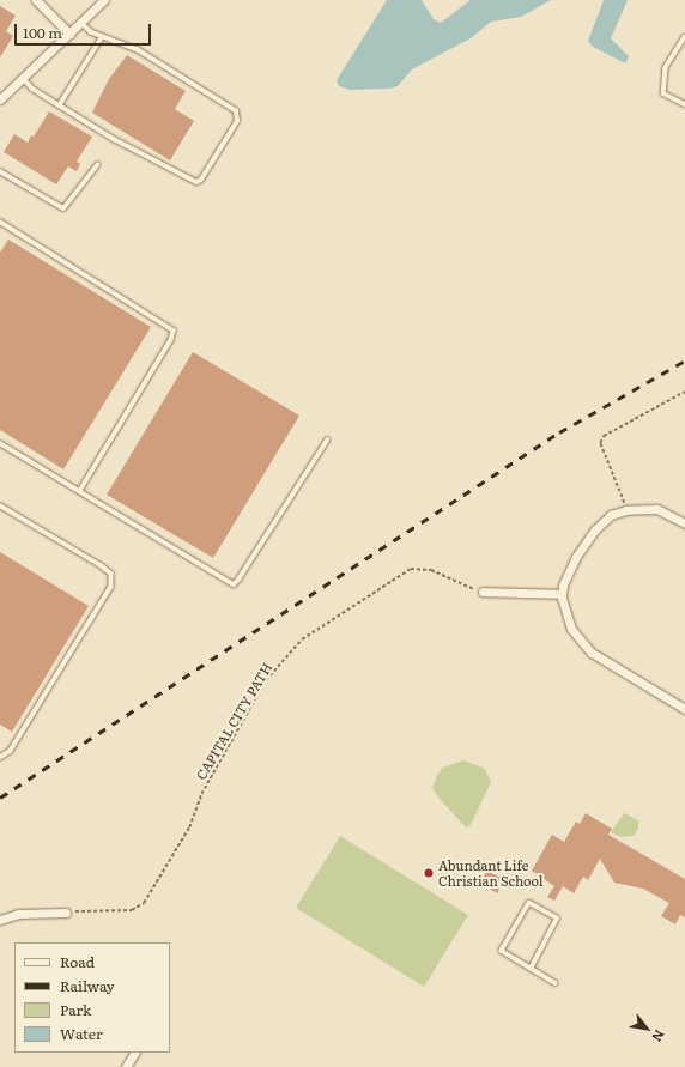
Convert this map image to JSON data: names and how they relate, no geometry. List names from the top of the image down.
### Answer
{
  "streets": {
    "path": ["CAPITAL CITY PATH"]
  },
  "places": ["Abundant Life Christian School"],
  "legend": [
    "Road",
    "Railway",
    "Park",
    "Water"
  ],
  "scale_bar": "100 m",
  "north": "bottom right"
}
